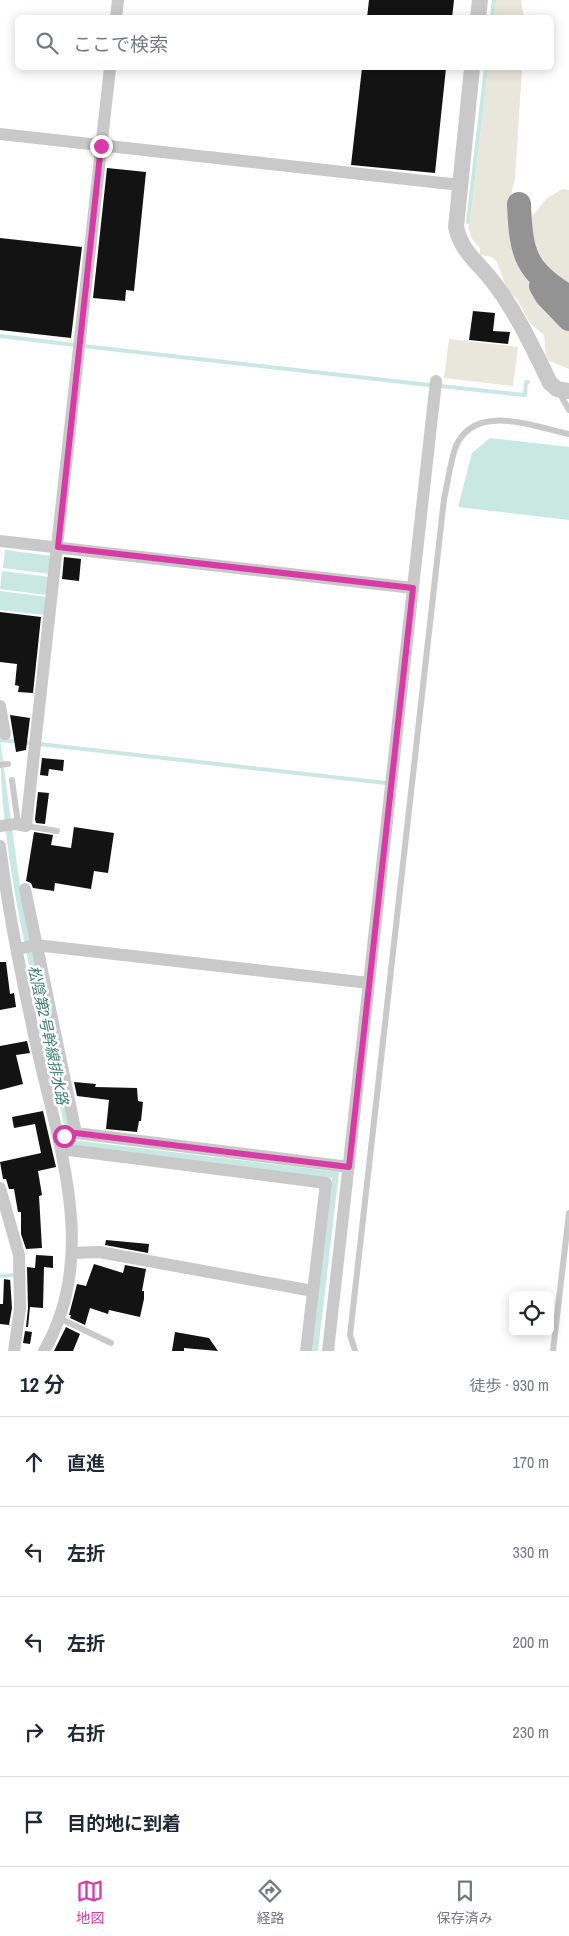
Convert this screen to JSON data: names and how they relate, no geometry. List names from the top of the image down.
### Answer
{
  "water": ["松陰第2号幹線排水路"],
  "page": {
    "search": "ここで検索",
    "heading": ["12 分", "徒歩 · 930 m"],
    "list": [
      ["直進", "170 m"],
      ["左折", "330 m"],
      ["左折", "200 m"],
      ["右折", "230 m"],
      "目的地に到着"
    ],
    "nav": ["地図", "経路", "保存済み"]
  }
}
